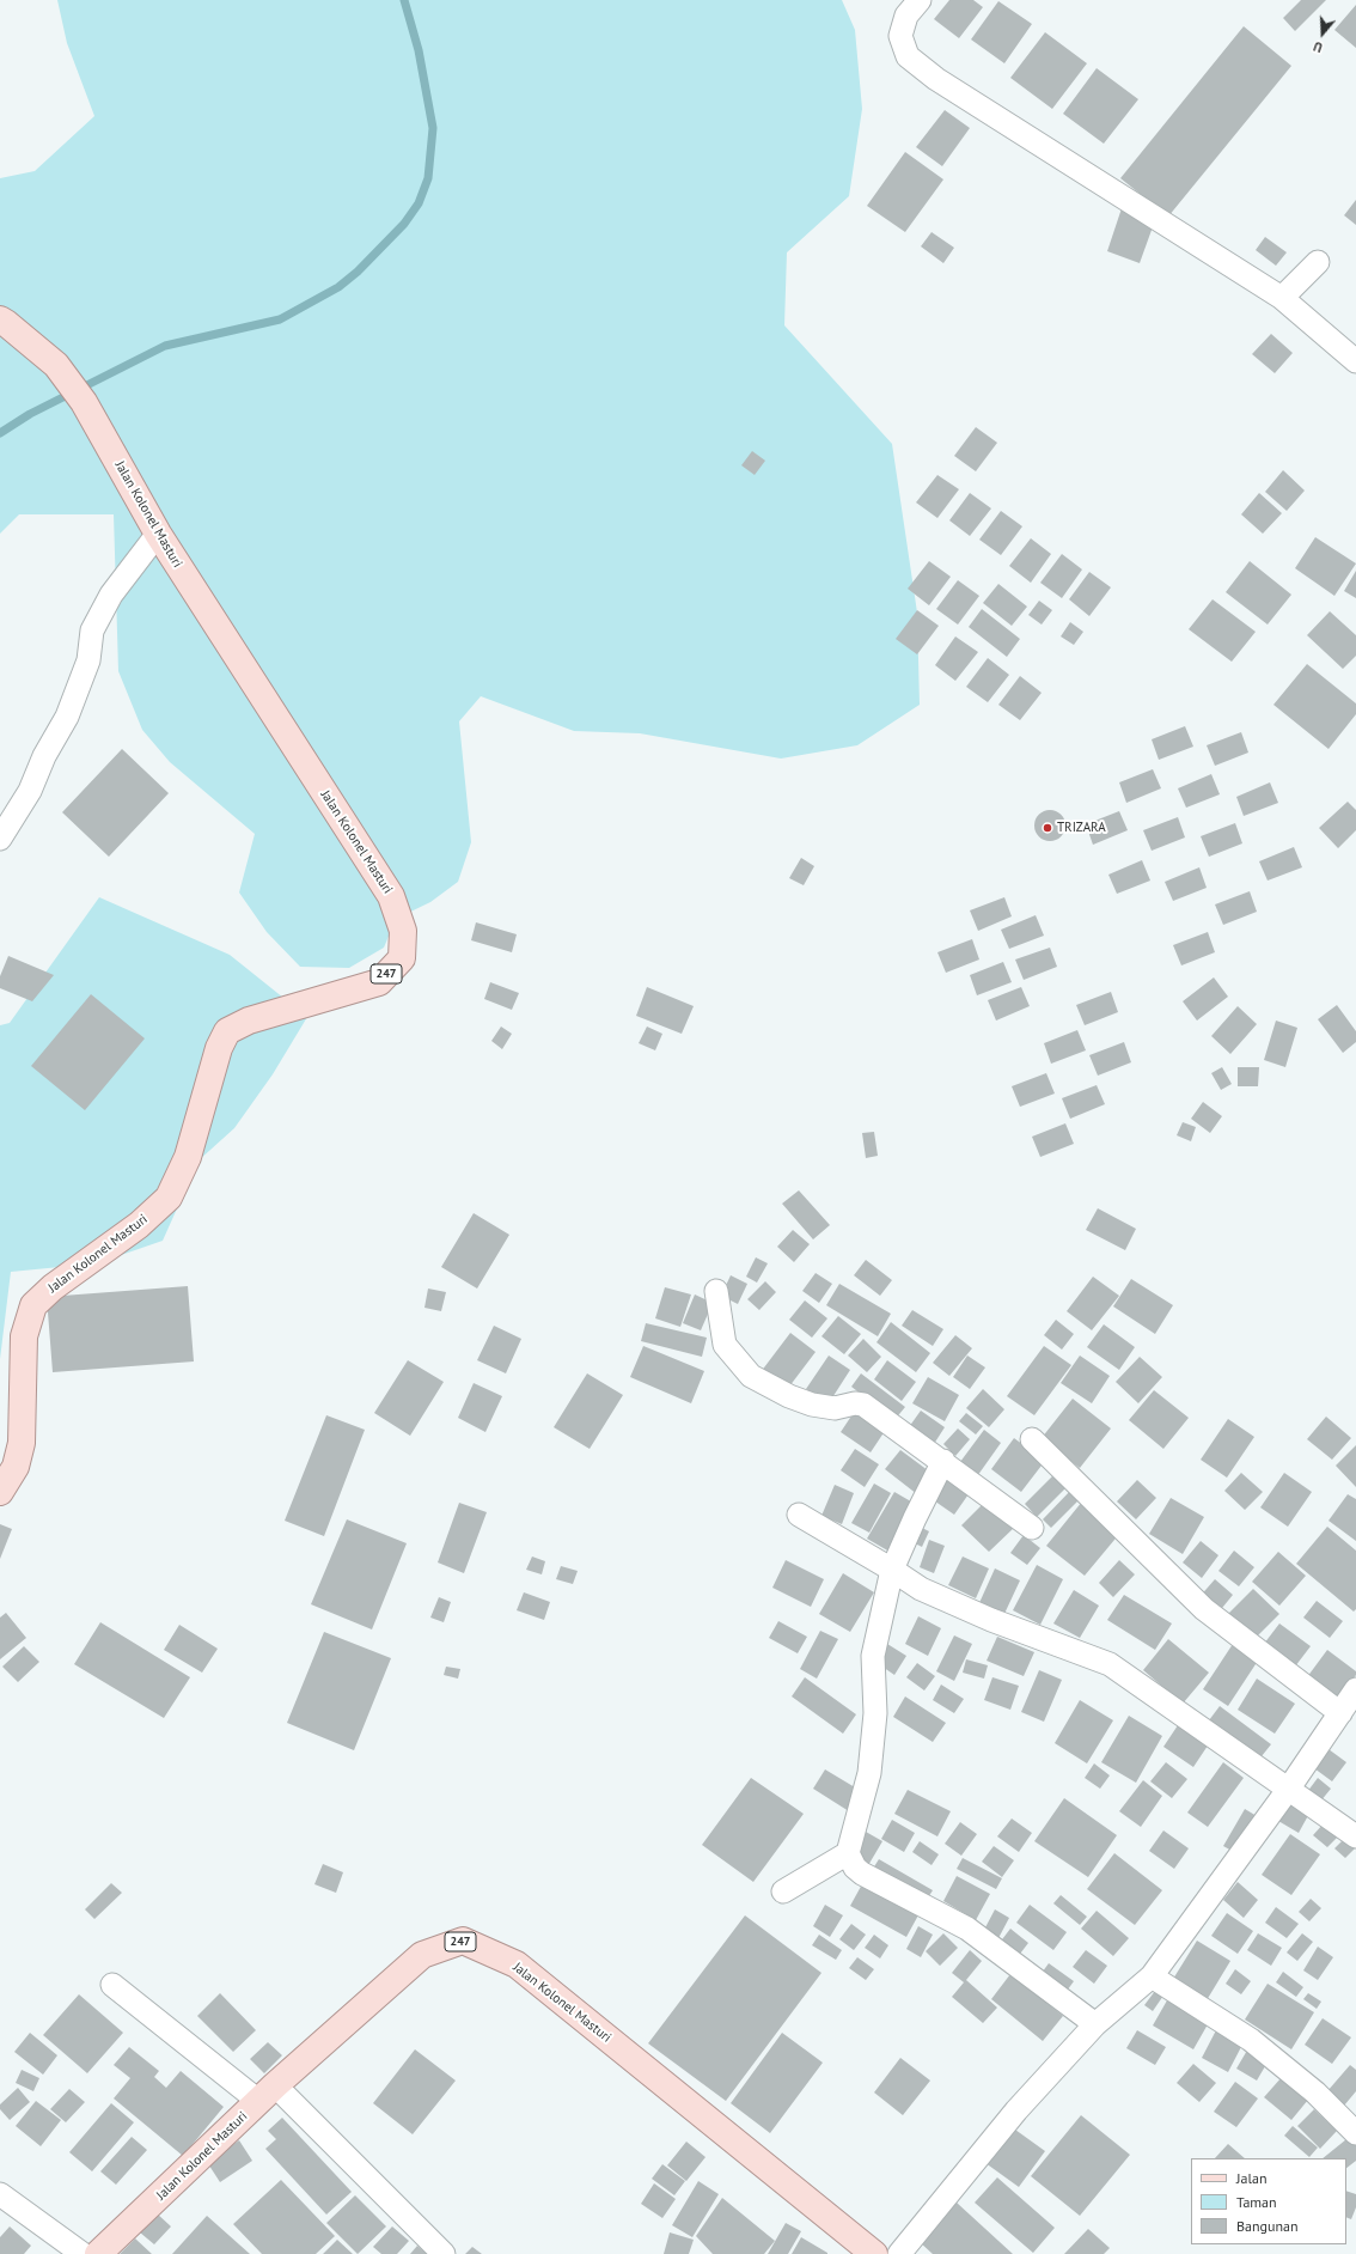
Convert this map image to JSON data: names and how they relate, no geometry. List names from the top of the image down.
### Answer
{
  "streets": {
    "main road": ["Jalan Kolonel Masturi", "247"]
  },
  "places": ["TRIZARA"],
  "legend": ["Jalan", "Taman", "Bangunan"],
  "north": "bottom"
}
